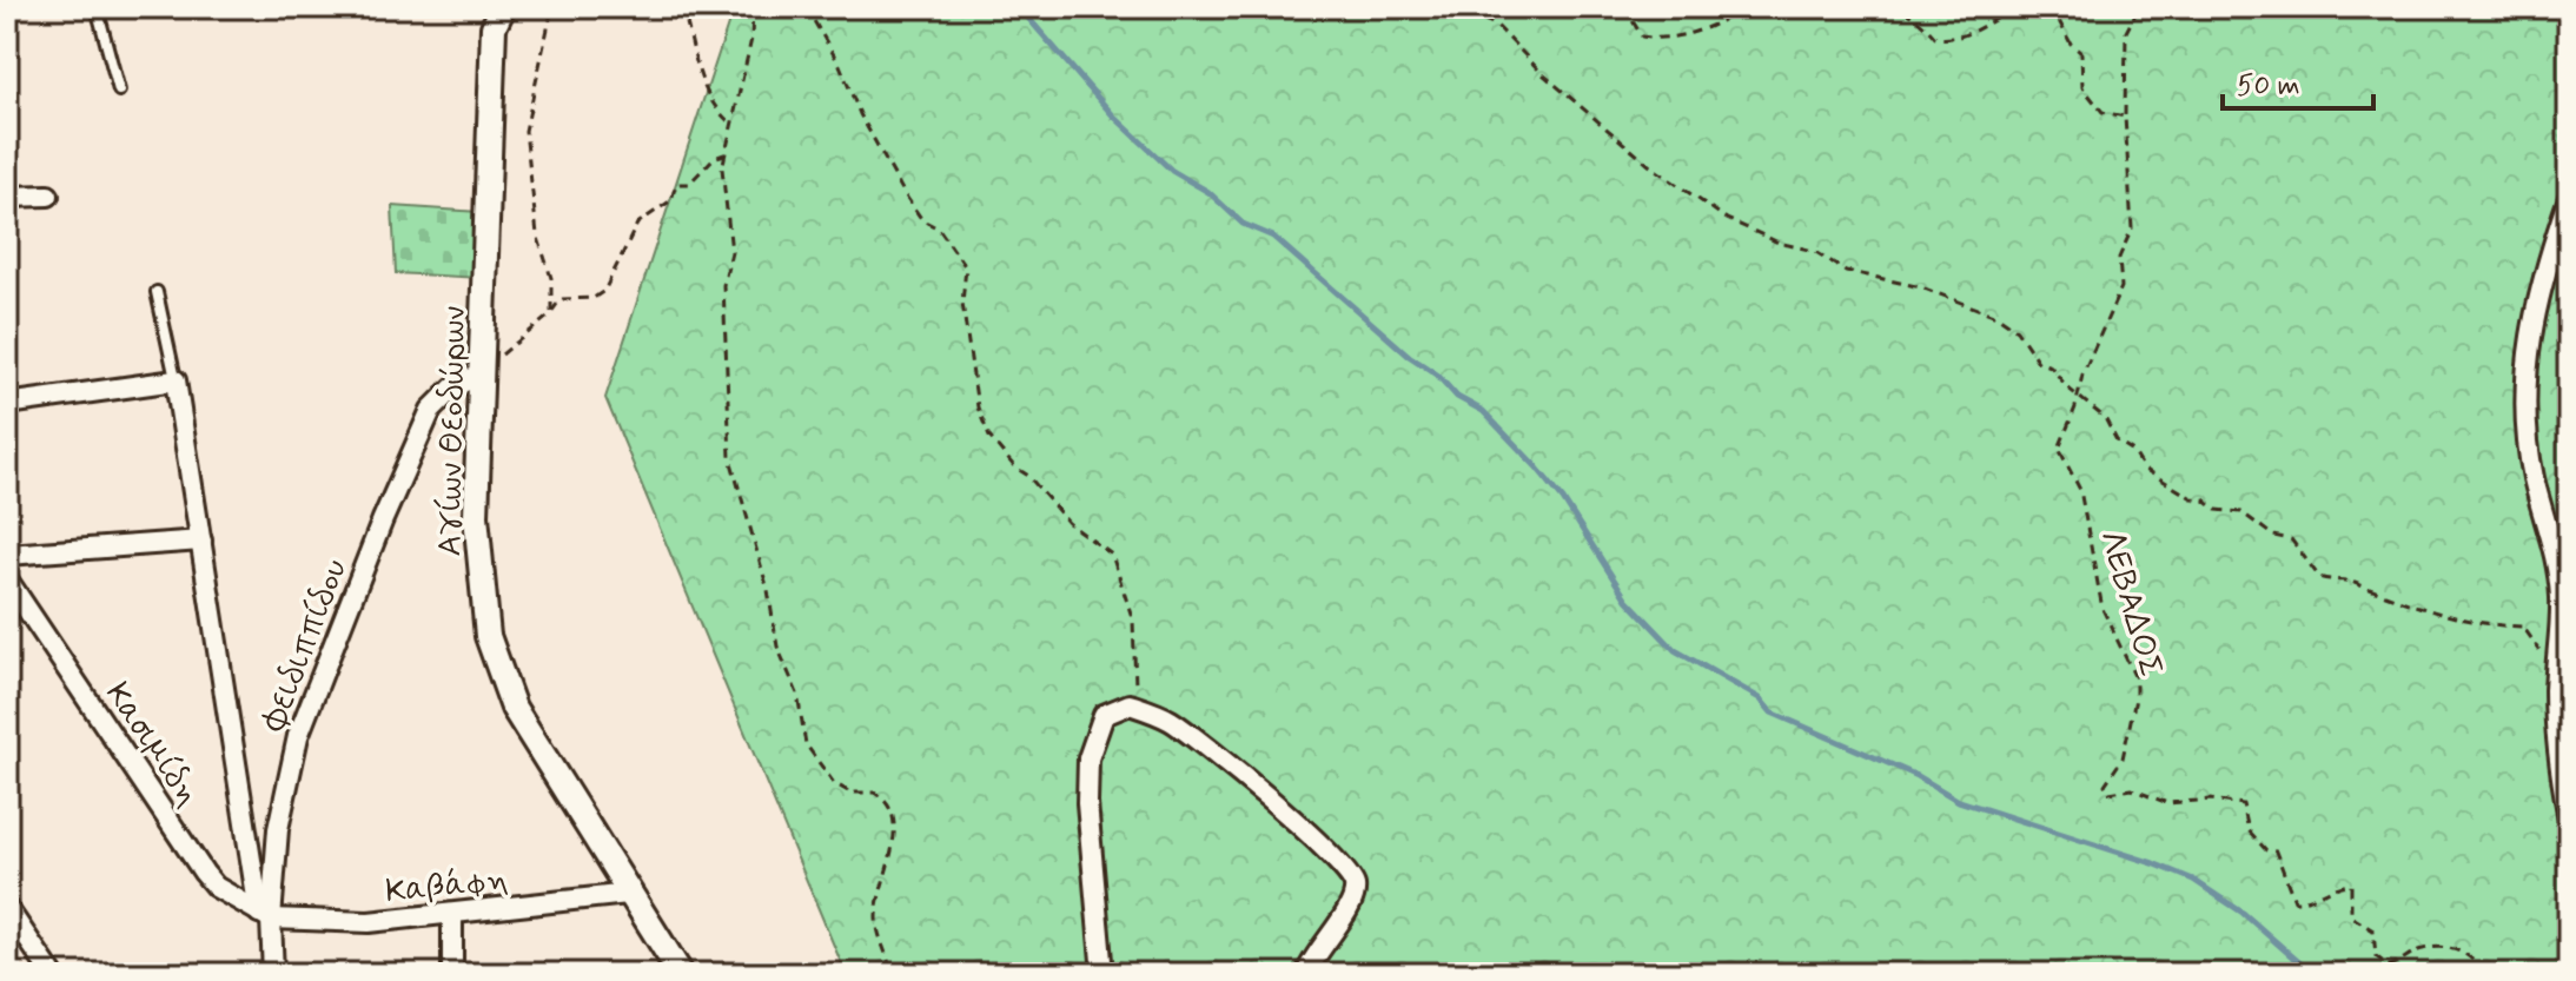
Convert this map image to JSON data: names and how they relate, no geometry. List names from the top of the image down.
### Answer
{
  "streets": {
    "street": [
      "Αγίων Θεοδώρων",
      "Φειδιππίδου",
      "Κασιμίδη",
      "Καβάφη"
    ],
    "path": ["ΛΕΒΑΔΟΣ"]
  },
  "crossings": [
    ["Αγίων Θεοδώρων", "Φειδιππίδου"],
    ["Αγίων Θεοδώρων", "Καβάφη"],
    ["Φειδιππίδου", "Κασιμίδη"],
    ["Φειδιππίδου", "Καβάφη"],
    ["Κασιμίδη", "Καβάφη"]
  ],
  "scale_bar": "50 m"
}
